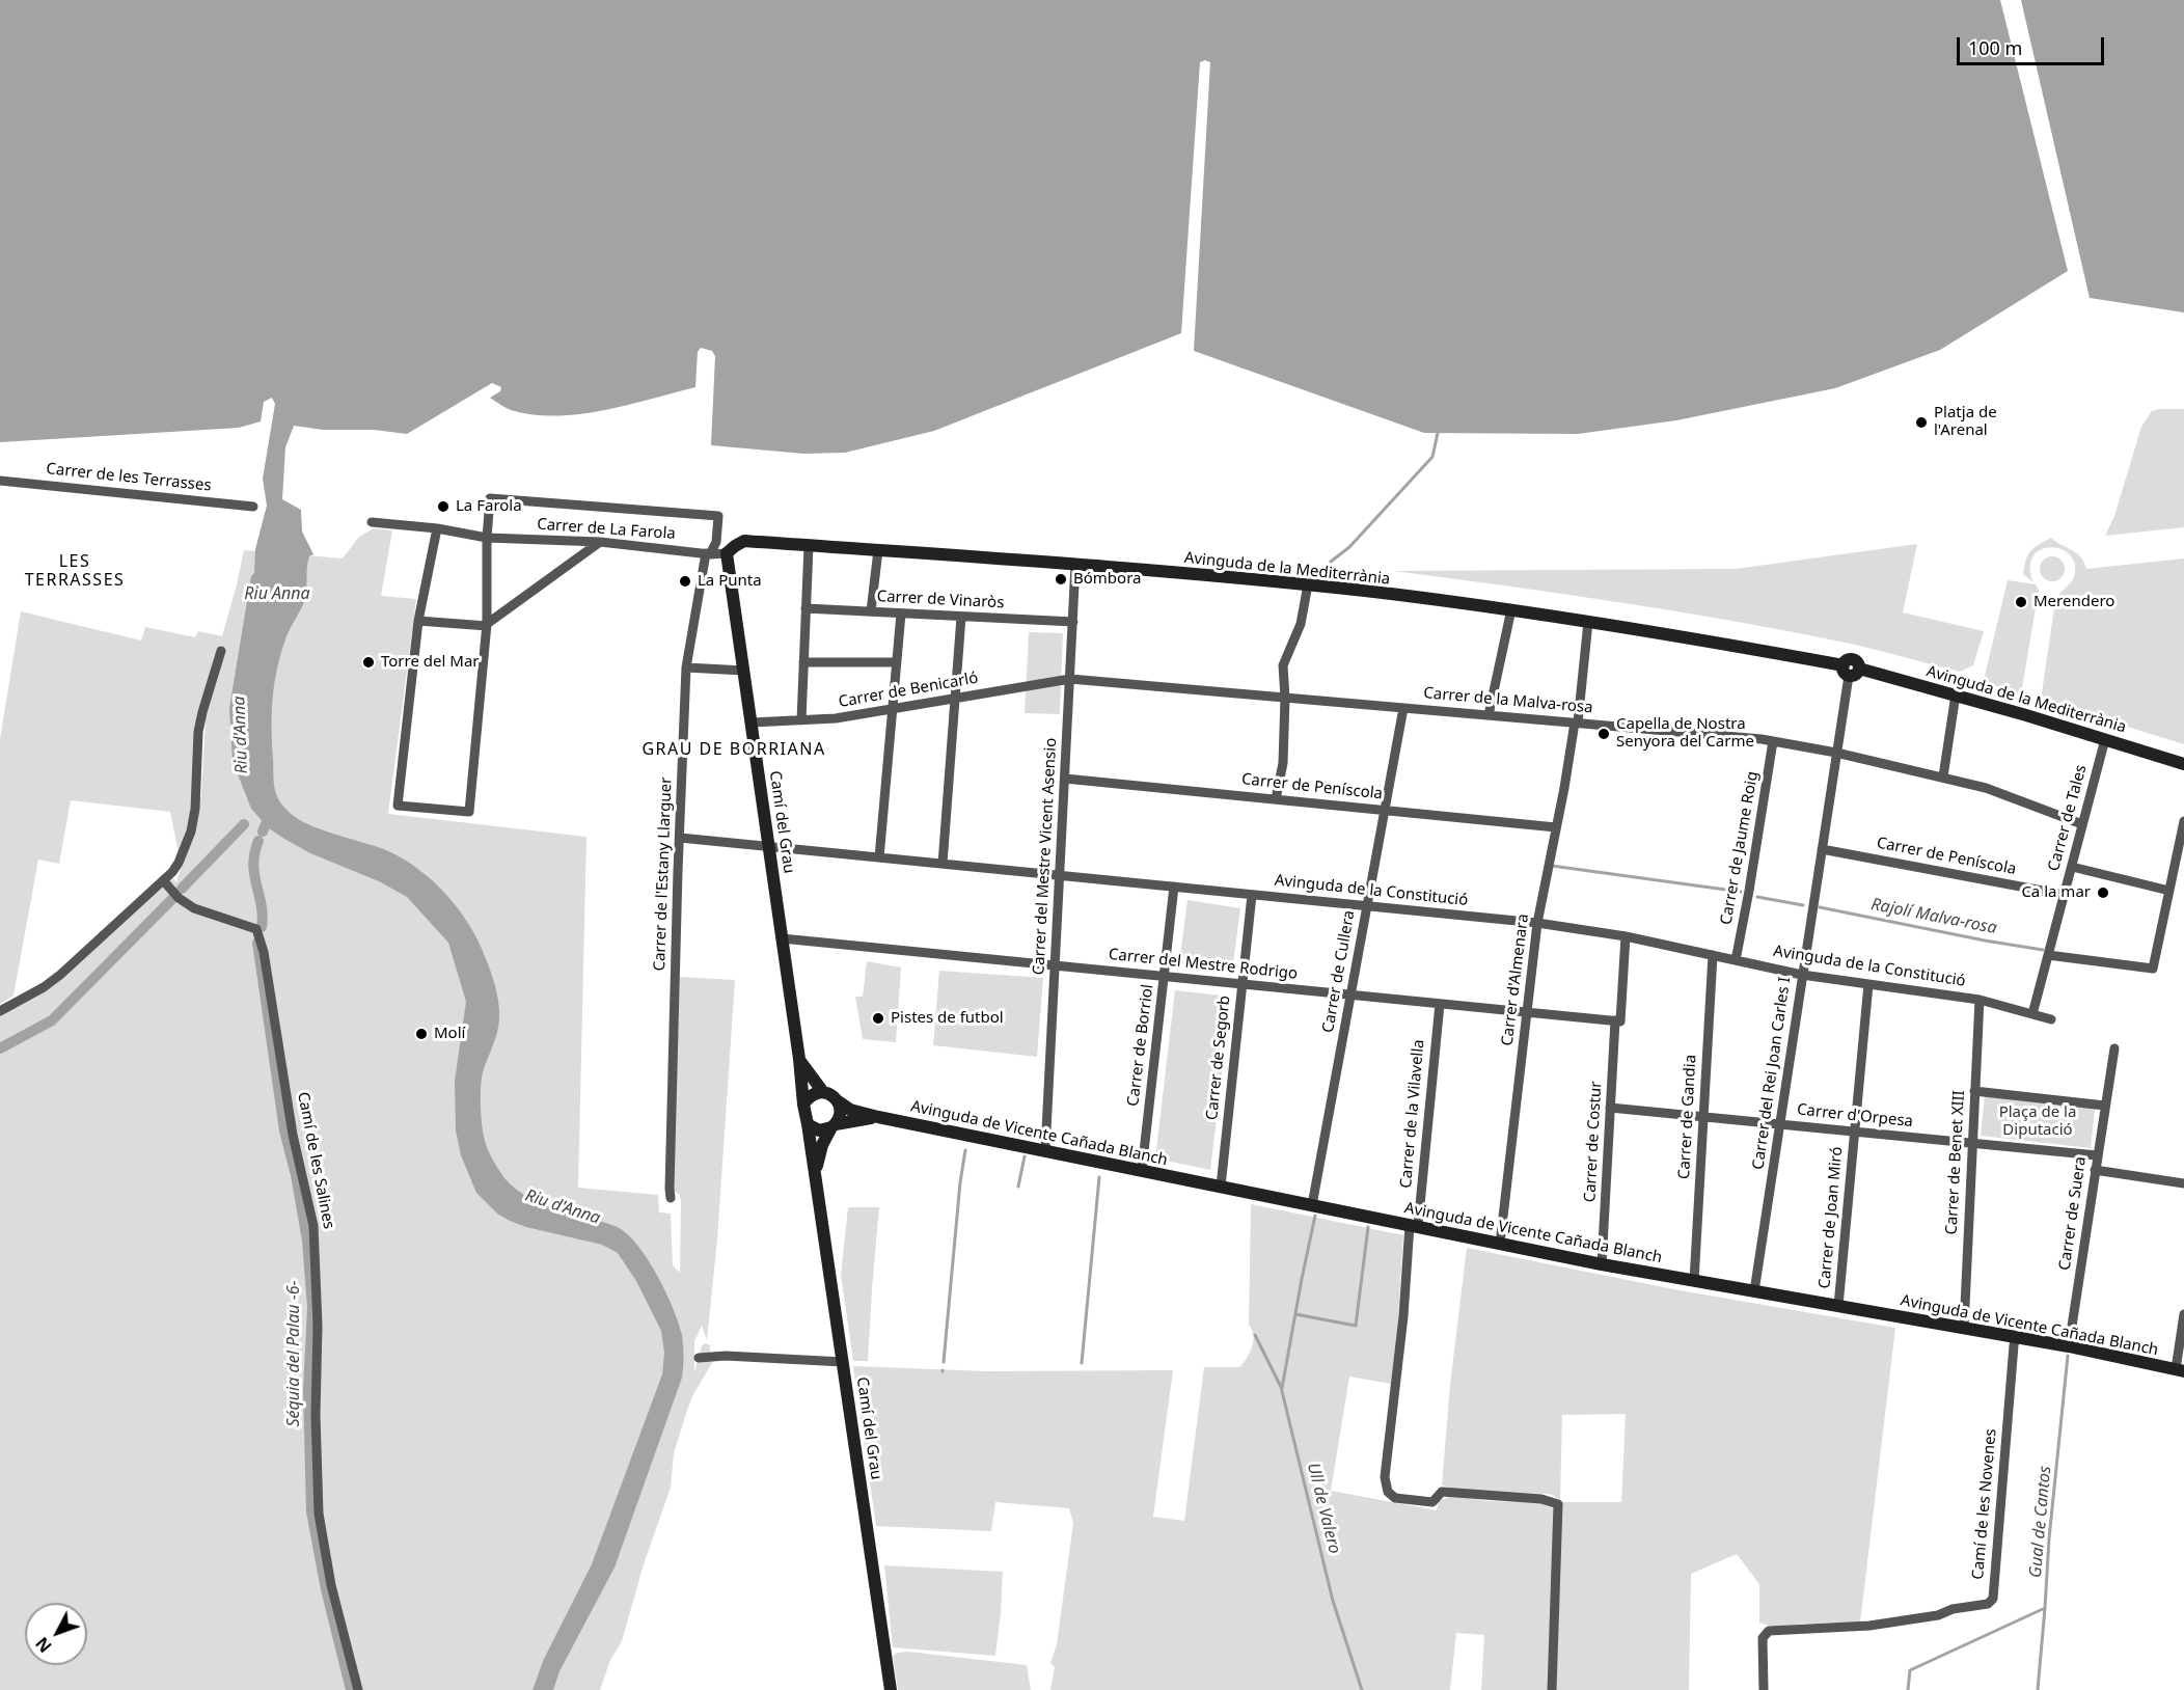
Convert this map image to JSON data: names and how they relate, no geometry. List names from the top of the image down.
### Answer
{
  "streets": {
    "street": [
      "Carrer de les Terrasses",
      "Carrer de La Farola",
      "Avinguda de la Mediterrània",
      "Carrer de Vinaròs",
      "Carrer de Benicarló",
      "Carrer de la Malva-rosa",
      "Carrer de Peníscola",
      "Carrer de Tales",
      "Camí del Grau",
      "Carrer de Jaume Roig",
      "Carrer del Mestre Vicent Asensio",
      "Carrer de l'Estany Llarguer",
      "Avinguda de la Constitució",
      "Carrer del Mestre Rodrigo",
      "Carrer de Cullera",
      "Carrer d'Almenara",
      "Carrer de Borriol",
      "Carrer de Segorb",
      "Carrer del Rei Joan Carles I",
      "Carrer de la Vilavella",
      "Carrer d'Orpesa",
      "Carrer de Gandia",
      "Avinguda de Vicente Cañada Blanch",
      "Carrer de Costur",
      "Camí de les Salines",
      "Carrer de Benet XIII",
      "Carrer de Suera",
      "Carrer de Joan Miró",
      "Camí de les Novenes"
    ]
  },
  "crossings": [
    ["Carrer de La Farola", "Avinguda de la Mediterrània"],
    ["Carrer de La Farola", "Camí del Grau"],
    ["Carrer de La Farola", "Carrer de l'Estany Llarguer"],
    ["Avinguda de la Mediterrània", "Carrer de Tales"],
    ["Avinguda de la Mediterrània", "Camí del Grau"],
    ["Avinguda de la Mediterrània", "Carrer del Mestre Vicent Asensio"],
    ["Avinguda de la Mediterrània", "Carrer d'Almenara"],
    ["Avinguda de la Mediterrània", "Carrer del Rei Joan Carles I"],
    ["Carrer de Vinaròs", "Carrer del Mestre Vicent Asensio"],
    ["Carrer de Benicarló", "Carrer de la Malva-rosa"],
    ["Carrer de Benicarló", "Camí del Grau"],
    ["Carrer de Benicarló", "Carrer del Mestre Vicent Asensio"],
    ["Carrer de la Malva-rosa", "Carrer de Tales"],
    ["Carrer de la Malva-rosa", "Carrer de Jaume Roig"],
    ["Carrer de la Malva-rosa", "Carrer del Mestre Vicent Asensio"],
    ["Carrer de la Malva-rosa", "Carrer de Cullera"],
    ["Carrer de la Malva-rosa", "Carrer d'Almenara"],
    ["Carrer de la Malva-rosa", "Carrer del Rei Joan Carles I"],
    ["Carrer de Peníscola", "Carrer de Tales"],
    ["Carrer de Peníscola", "Carrer del Mestre Vicent Asensio"],
    ["Carrer de Peníscola", "Carrer de Cullera"],
    ["Carrer de Peníscola", "Carrer d'Almenara"],
    ["Carrer de Peníscola", "Carrer del Rei Joan Carles I"],
    ["Carrer de Tales", "Avinguda de la Constitució"],
    ["Camí del Grau", "Avinguda de la Constitució"],
    ["Camí del Grau", "Carrer del Mestre Rodrigo"],
    ["Camí del Grau", "Avinguda de Vicente Cañada Blanch"],
    ["Carrer de Jaume Roig", "Avinguda de la Constitució"],
    ["Carrer del Mestre Vicent Asensio", "Avinguda de la Constitució"],
    ["Carrer del Mestre Vicent Asensio", "Carrer del Mestre Rodrigo"],
    ["Carrer del Mestre Vicent Asensio", "Avinguda de Vicente Cañada Blanch"],
    ["Carrer de l'Estany Llarguer", "Avinguda de la Constitució"],
    ["Avinguda de la Constitució", "Carrer de Cullera"],
    ["Avinguda de la Constitució", "Carrer d'Almenara"],
    ["Avinguda de la Constitució", "Carrer de Borriol"],
    ["Avinguda de la Constitució", "Carrer de Segorb"],
    ["Avinguda de la Constitució", "Carrer del Rei Joan Carles I"],
    ["Avinguda de la Constitució", "Carrer de Gandia"],
    ["Avinguda de la Constitució", "Carrer de Costur"],
    ["Avinguda de la Constitució", "Carrer de Benet XIII"],
    ["Avinguda de la Constitució", "Carrer de Joan Miró"],
    ["Carrer del Mestre Rodrigo", "Carrer de Cullera"],
    ["Carrer del Mestre Rodrigo", "Carrer d'Almenara"],
    ["Carrer del Mestre Rodrigo", "Carrer de Borriol"],
    ["Carrer del Mestre Rodrigo", "Carrer de Segorb"],
    ["Carrer del Mestre Rodrigo", "Carrer de la Vilavella"],
    ["Carrer del Mestre Rodrigo", "Carrer de Costur"],
    ["Carrer de Cullera", "Avinguda de Vicente Cañada Blanch"],
    ["Carrer d'Almenara", "Avinguda de Vicente Cañada Blanch"],
    ["Carrer de Borriol", "Avinguda de Vicente Cañada Blanch"],
    ["Carrer de Segorb", "Avinguda de Vicente Cañada Blanch"],
    ["Carrer del Rei Joan Carles I", "Carrer d'Orpesa"],
    ["Carrer del Rei Joan Carles I", "Avinguda de Vicente Cañada Blanch"],
    ["Carrer de la Vilavella", "Avinguda de Vicente Cañada Blanch"],
    ["Carrer d'Orpesa", "Carrer de Gandia"],
    ["Carrer d'Orpesa", "Carrer de Costur"],
    ["Carrer d'Orpesa", "Carrer de Benet XIII"],
    ["Carrer d'Orpesa", "Carrer de Suera"],
    ["Carrer d'Orpesa", "Carrer de Joan Miró"],
    ["Carrer de Gandia", "Avinguda de Vicente Cañada Blanch"],
    ["Avinguda de Vicente Cañada Blanch", "Carrer de Costur"],
    ["Avinguda de Vicente Cañada Blanch", "Carrer de Benet XIII"],
    ["Avinguda de Vicente Cañada Blanch", "Carrer de Suera"],
    ["Avinguda de Vicente Cañada Blanch", "Carrer de Joan Miró"],
    ["Avinguda de Vicente Cañada Blanch", "Camí de les Novenes"]
  ],
  "districts": ["LES TERRASSES", "GRAU DE BORRIANA"],
  "water": [
    "Riu Anna",
    "Riu d'Anna",
    "Rajolí Malva-rosa",
    "Séquia del Palau -6-",
    "Ull de Valero",
    "Gual de Cantos"
  ],
  "parks": ["Plaça de la Diputació"],
  "places": [
    "Platja de l'Arenal",
    "La Farola",
    "Bómbora",
    "La Punta",
    "Merendero",
    "Torre del Mar",
    "Capella de Nostra Senyora del Carme",
    "Ca la mar",
    "Pistes de futbol",
    "Molí"
  ],
  "scale_bar": "100 m",
  "north": "bottom left"
}
